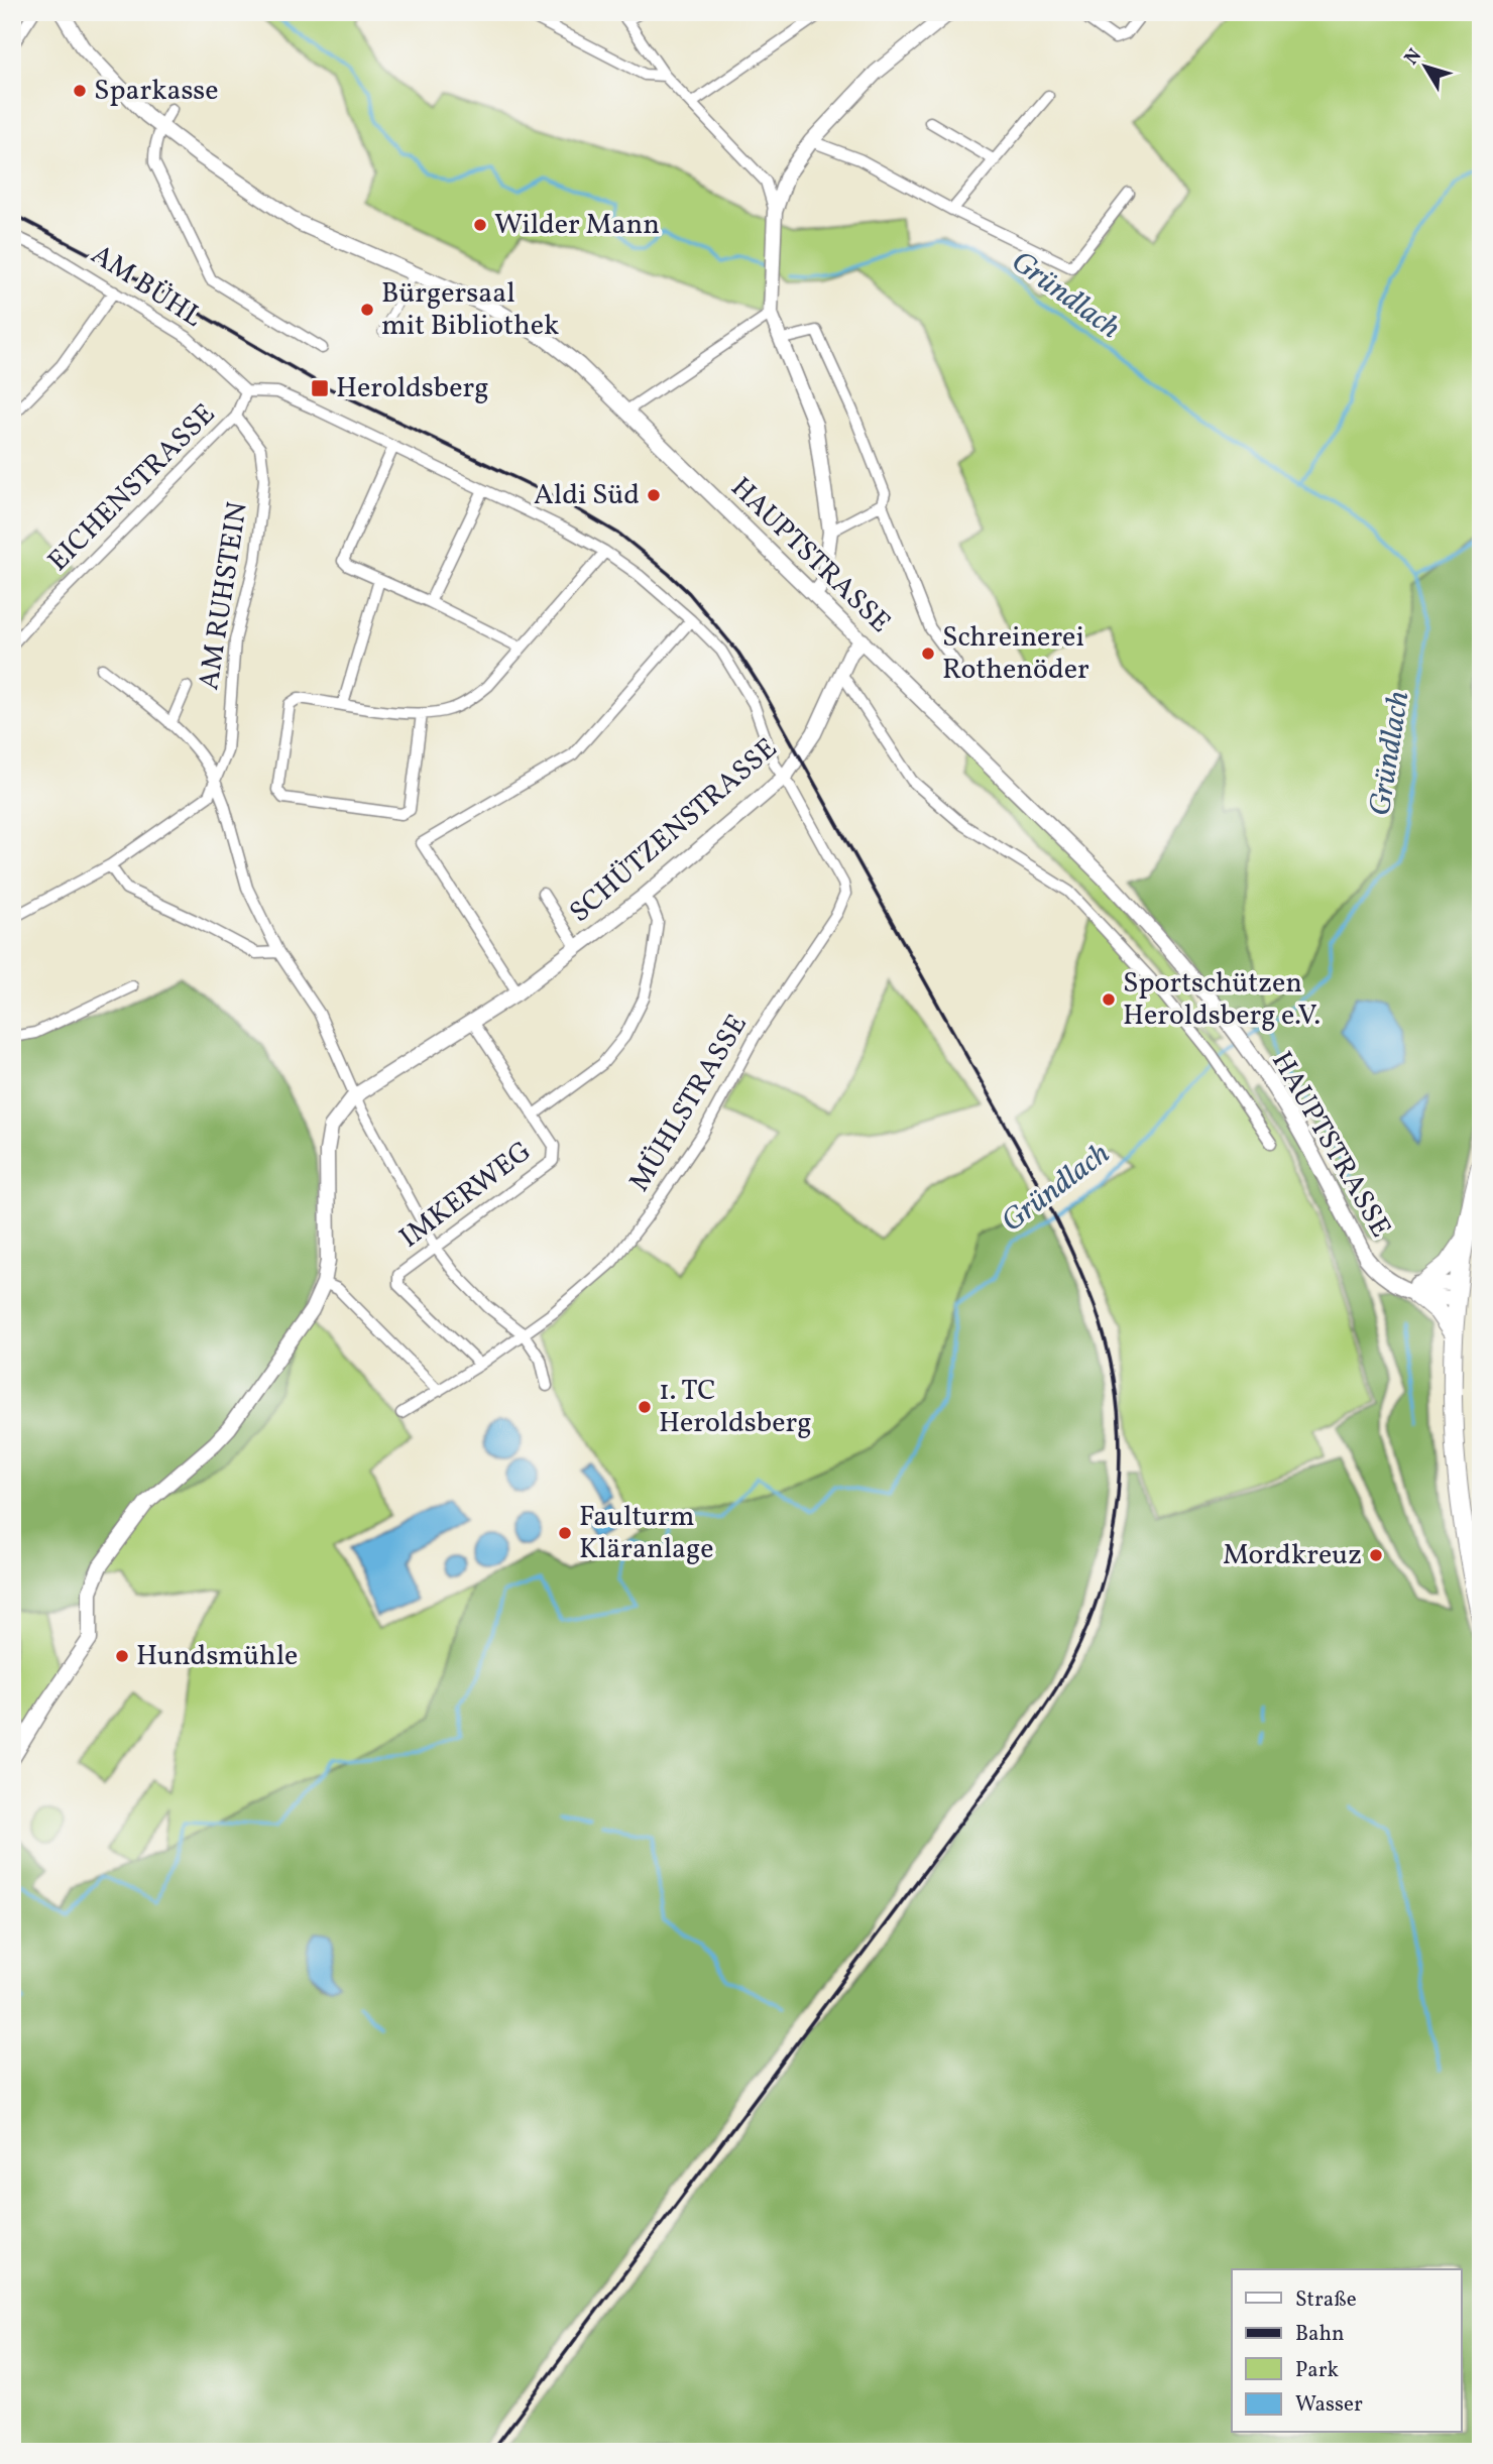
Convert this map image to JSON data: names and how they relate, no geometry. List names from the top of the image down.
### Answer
{
  "streets": {
    "street": [
      "AM BÜHL",
      "EICHENSTRASSE",
      "HAUPTSTRASSE",
      "AM RUHSTEIN",
      "SCHÜTZENSTRASSE",
      "MÜHLSTRASSE",
      "IMKERWEG"
    ]
  },
  "crossings": [
    ["AM BÜHL", "EICHENSTRASSE"],
    ["AM BÜHL", "MÜHLSTRASSE"],
    ["EICHENSTRASSE", "AM RUHSTEIN"],
    ["EICHENSTRASSE", "MÜHLSTRASSE"],
    ["HAUPTSTRASSE", "SCHÜTZENSTRASSE"],
    ["SCHÜTZENSTRASSE", "MÜHLSTRASSE"],
    ["SCHÜTZENSTRASSE", "IMKERWEG"],
    ["MÜHLSTRASSE", "IMKERWEG"]
  ],
  "water": ["Gründlach"],
  "places": {
    "other": [
      "Sparkasse",
      "Wilder Mann",
      "Bürgersaal mit Bibliothek",
      "Aldi Süd",
      "Schreinerei Rothenöder",
      "Sportschützen Heroldsberg e.V.",
      "1. TC Heroldsberg",
      "Faulturm Kläranlage",
      "Mordkreuz",
      "Hundsmühle"
    ],
    "transit": ["Heroldsberg"]
  },
  "legend": [
    "Straße",
    "Bahn",
    "Park",
    "Wasser"
  ],
  "north": "top left"
}
